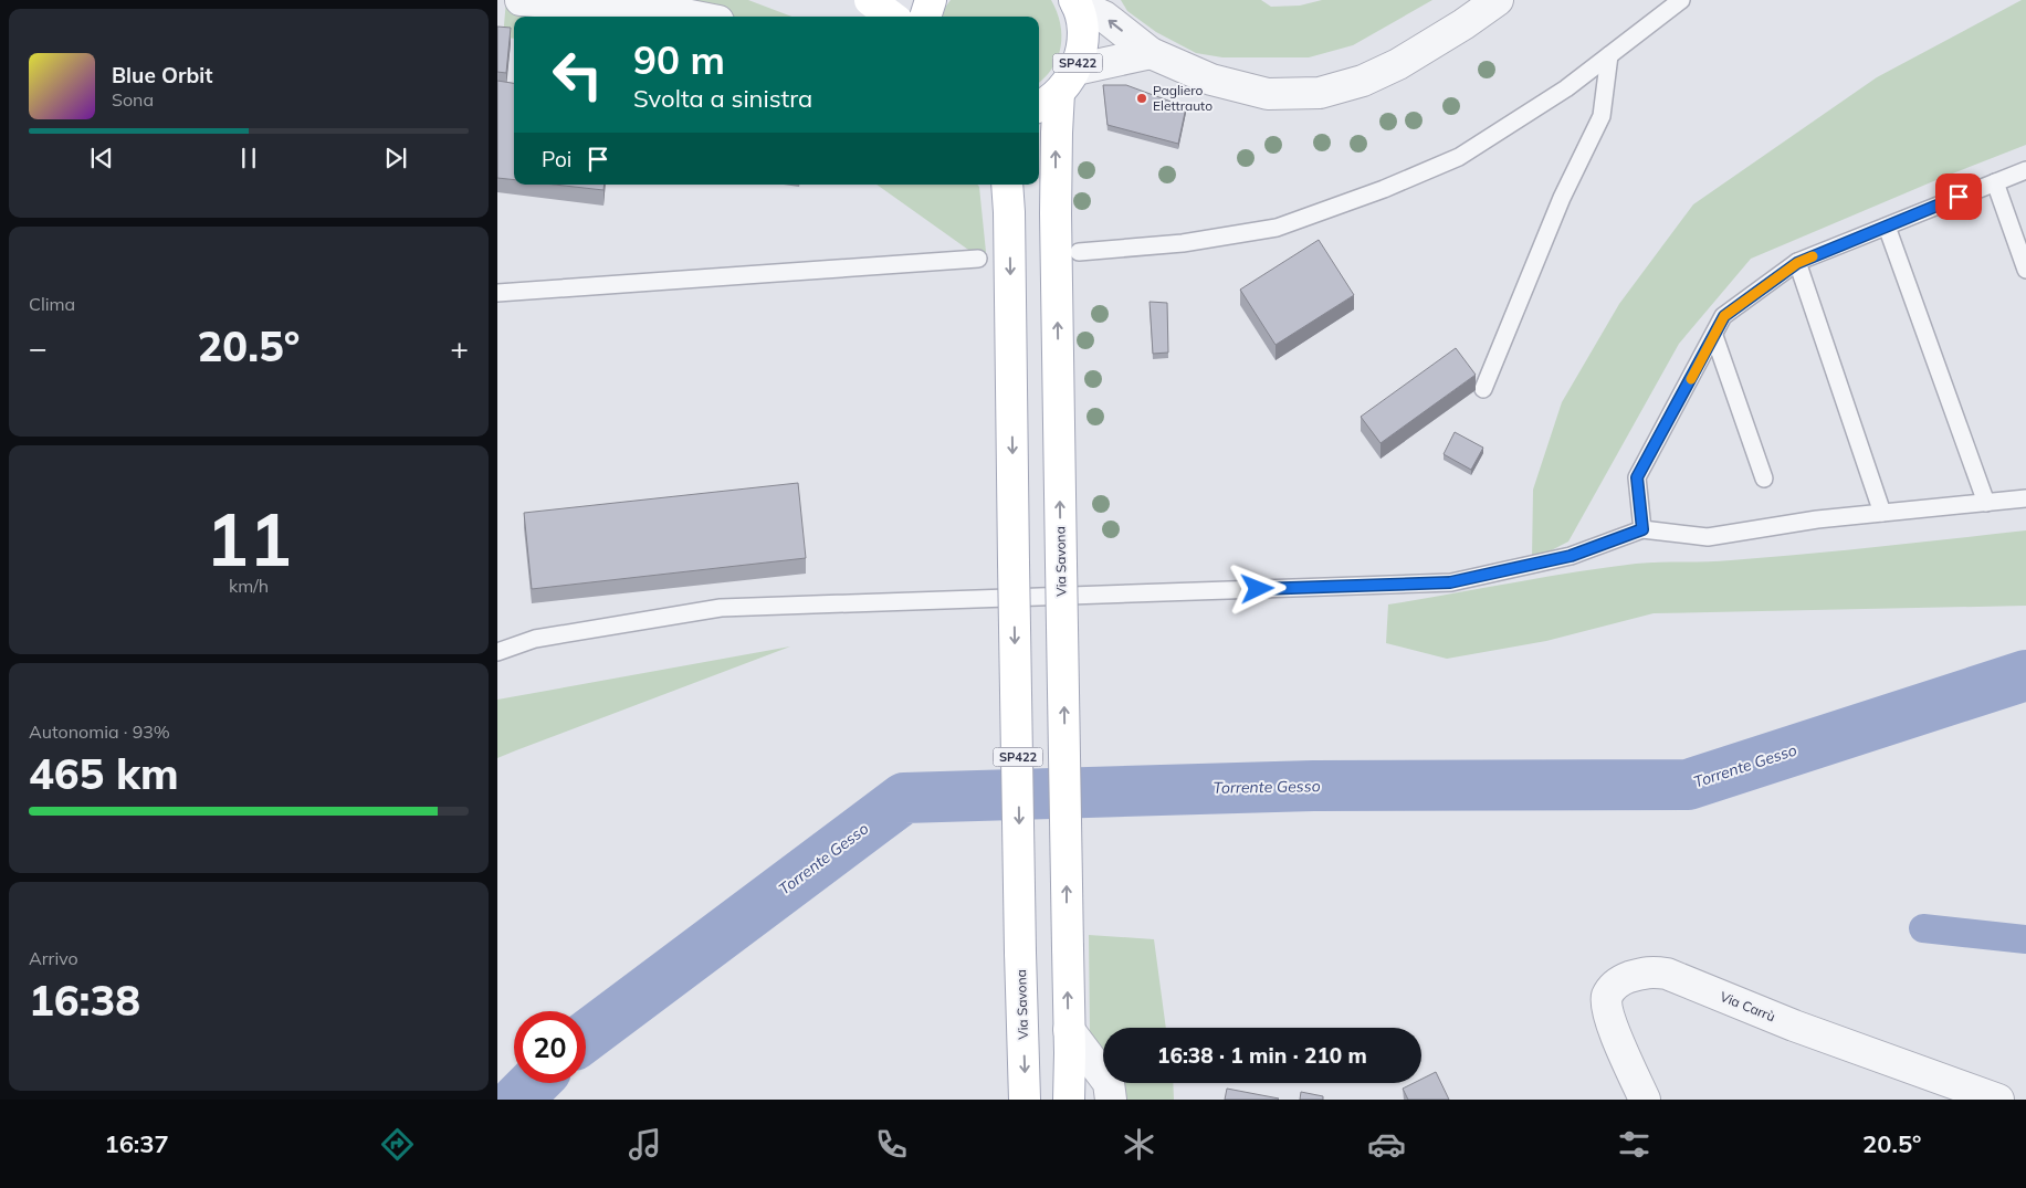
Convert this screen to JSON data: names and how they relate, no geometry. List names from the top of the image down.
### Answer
{
  "streets": {
    "main road": ["SP422", "Via Savona"],
    "street": ["Via Carrù"]
  },
  "crossings": [
    ["SP422", "Via Savona"]
  ],
  "water": ["Torrente Gesso"],
  "places": ["Pagliero Elettrauto"],
  "page": {
    "turn": ["90 m", "Svolta a sinistra"],
    "song": ["Blue Orbit", "Sona"],
    "then": "Poi",
    "tile": [
      "Clima",
      ["11", "km/h"],
      ["Autonomia · 93%", "465 km"],
      ["Arrivo", "16:38"]
    ],
    "heat": ["−", "20.5°", "+"],
    "limit": "20",
    "trip": "16:38 · 1 min · 210 m",
    "tabs": ["16:37", "20.5°"]
  }
}
